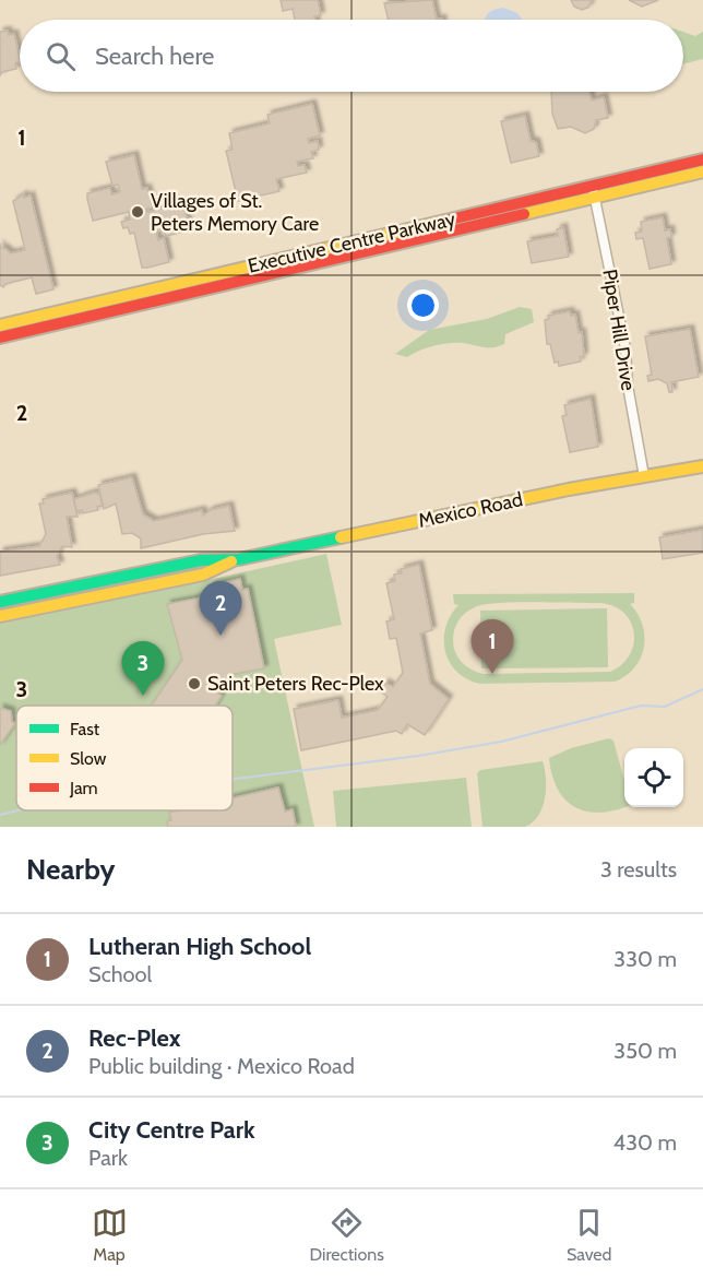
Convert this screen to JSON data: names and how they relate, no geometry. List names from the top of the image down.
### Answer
{
  "streets": {
    "street": ["Executive Centre Parkway", "Piper Hill Drive", "Mexico Road"]
  },
  "crossings": [
    ["Executive Centre Parkway", "Piper Hill Drive"],
    ["Piper Hill Drive", "Mexico Road"]
  ],
  "places": ["Villages of St. Peters Memory Care", "Saint Peters Rec-Plex"],
  "legend": ["Fast", "Slow", "Jam"],
  "page": {
    "search": "Search here",
    "pins": ["2", "1", "3"],
    "heading": ["Nearby", "3 results"],
    "list": [
      {
        "mark": "1",
        "name": "Lutheran High School",
        "note": "School",
        "value": "330 m"
      },
      {
        "mark": "2",
        "name": "Rec-Plex",
        "note": "Public building · Mexico Road",
        "value": "350 m"
      },
      {
        "mark": "3",
        "name": "City Centre Park",
        "note": "Park",
        "value": "430 m"
      }
    ],
    "nav": ["Map", "Directions", "Saved"]
  },
  "grid": {
    "rows": ["1", "2", "3"]
  }
}
